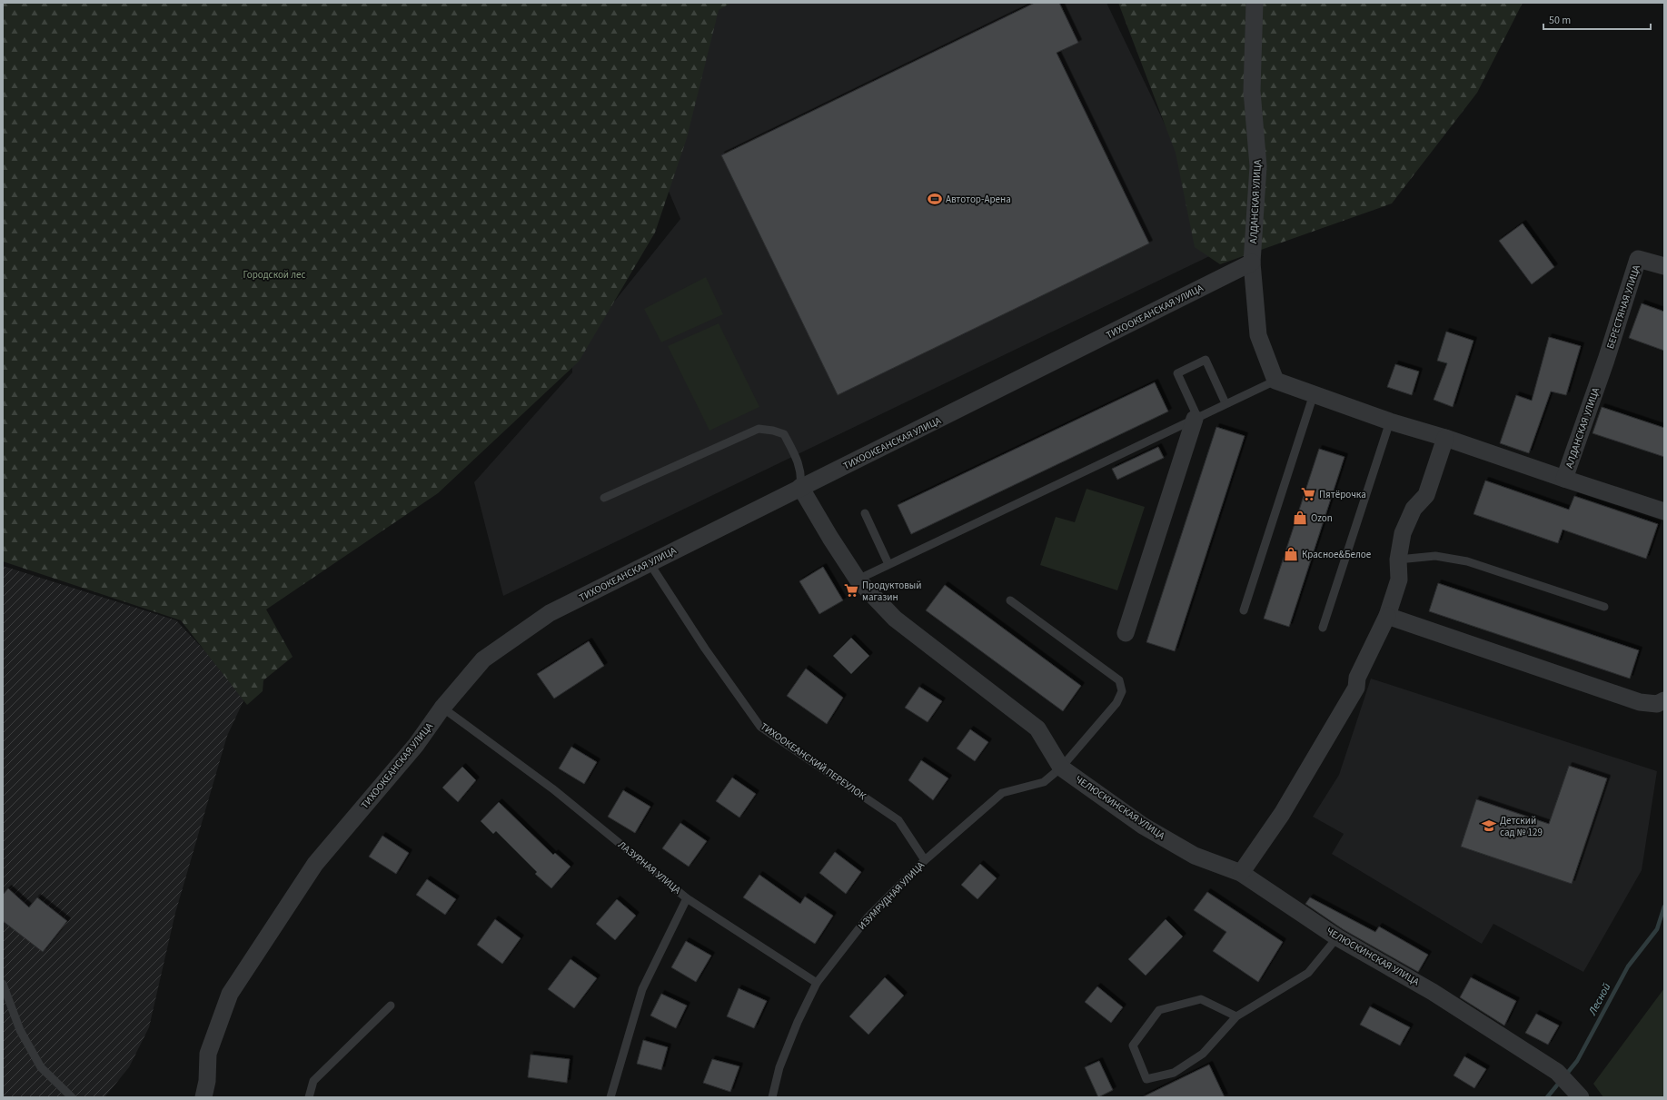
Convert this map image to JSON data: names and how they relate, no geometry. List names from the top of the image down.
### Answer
{
  "streets": {
    "street": [
      "АЛДАНСКАЯ УЛИЦА",
      "БЕРЕСТЯНАЯ УЛИЦА",
      "ТИХООКЕАНСКАЯ УЛИЦА",
      "ЧЕЛЮСКИНСКАЯ УЛИЦА"
    ],
    "lane": ["ТИХООКЕАНСКИЙ ПЕРЕУЛОК", "ЛАЗУРНАЯ УЛИЦА", "ИЗУМРУДНАЯ УЛИЦА"]
  },
  "crossings": [
    ["АЛДАНСКАЯ УЛИЦА", "БЕРЕСТЯНАЯ УЛИЦА"],
    ["АЛДАНСКАЯ УЛИЦА", "ТИХООКЕАНСКАЯ УЛИЦА"],
    ["ТИХООКЕАНСКАЯ УЛИЦА", "ТИХООКЕАНСКИЙ ПЕРЕУЛОК"],
    ["ТИХООКЕАНСКАЯ УЛИЦА", "ЧЕЛЮСКИНСКАЯ УЛИЦА"],
    ["ТИХООКЕАНСКАЯ УЛИЦА", "ЛАЗУРНАЯ УЛИЦА"],
    ["ТИХООКЕАНСКИЙ ПЕРЕУЛОК", "ИЗУМРУДНАЯ УЛИЦА"],
    ["ЧЕЛЮСКИНСКАЯ УЛИЦА", "ИЗУМРУДНАЯ УЛИЦА"]
  ],
  "water": ["Лесной"],
  "parks": ["Городской лес"],
  "places": {
    "sports": ["Автотор-Арена"],
    "supermarket": ["Пятёрочка", "Продуктовый магазин"],
    "shop": ["Ozon", "Красное&Белое"],
    "school or university": ["Детский сад № 129"]
  },
  "scale_bar": "50 m"
}
